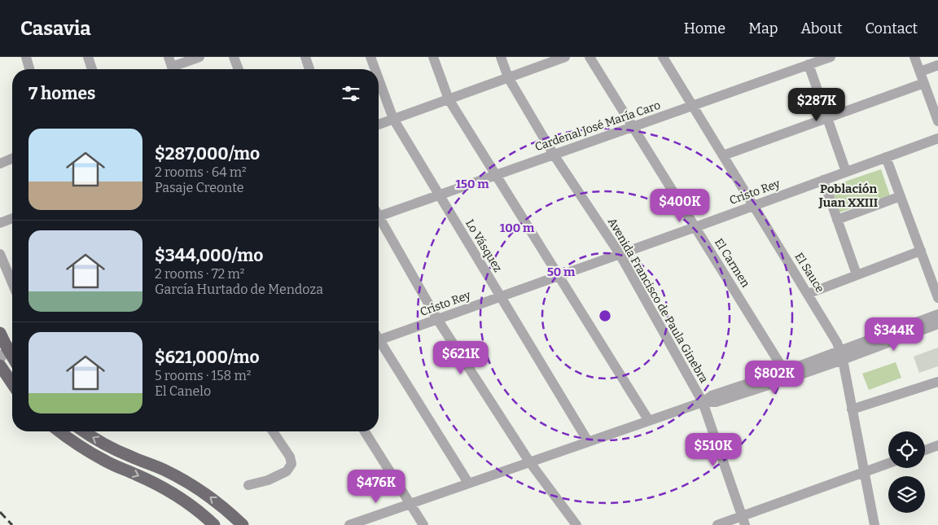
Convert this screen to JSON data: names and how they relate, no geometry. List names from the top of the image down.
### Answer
{
  "streets": {
    "street": [
      "Cardenal José María Caro",
      "Cristo Rey",
      "Lo Vásquez",
      "El Carmen",
      "El Sauce",
      "Avenida Francisco de Paula Ginebra"
    ]
  },
  "crossings": [
    ["Cardenal José María Caro", "Lo Vásquez"],
    ["Cardenal José María Caro", "El Carmen"],
    ["Cardenal José María Caro", "El Sauce"],
    ["Cardenal José María Caro", "Avenida Francisco de Paula Ginebra"],
    ["Cristo Rey", "Lo Vásquez"],
    ["Cristo Rey", "El Carmen"],
    ["Cristo Rey", "El Sauce"],
    ["Cristo Rey", "Avenida Francisco de Paula Ginebra"]
  ],
  "districts": ["Población Juan XXIII"],
  "page": {
    "header": "Casavia",
    "nav": [
      "Home",
      "Map",
      "About",
      "Contact"
    ],
    "heading": "7 homes",
    "price": [
      "$287K",
      "$400K",
      "$344K",
      "$621K",
      "$802K",
      "$510K",
      "$476K"
    ],
    "list": [
      {
        "name": "$287,000/mo",
        "note": "2 rooms · 64 m² · Pasaje Creonte"
      },
      {
        "name": "$344,000/mo",
        "note": "2 rooms · 72 m² · García Hurtado de Mendoza"
      },
      {
        "name": "$621,000/mo",
        "note": "5 rooms · 158 m² · El Canelo"
      }
    ]
  },
  "rings": ["150 m", "100 m", "50 m"]
}
